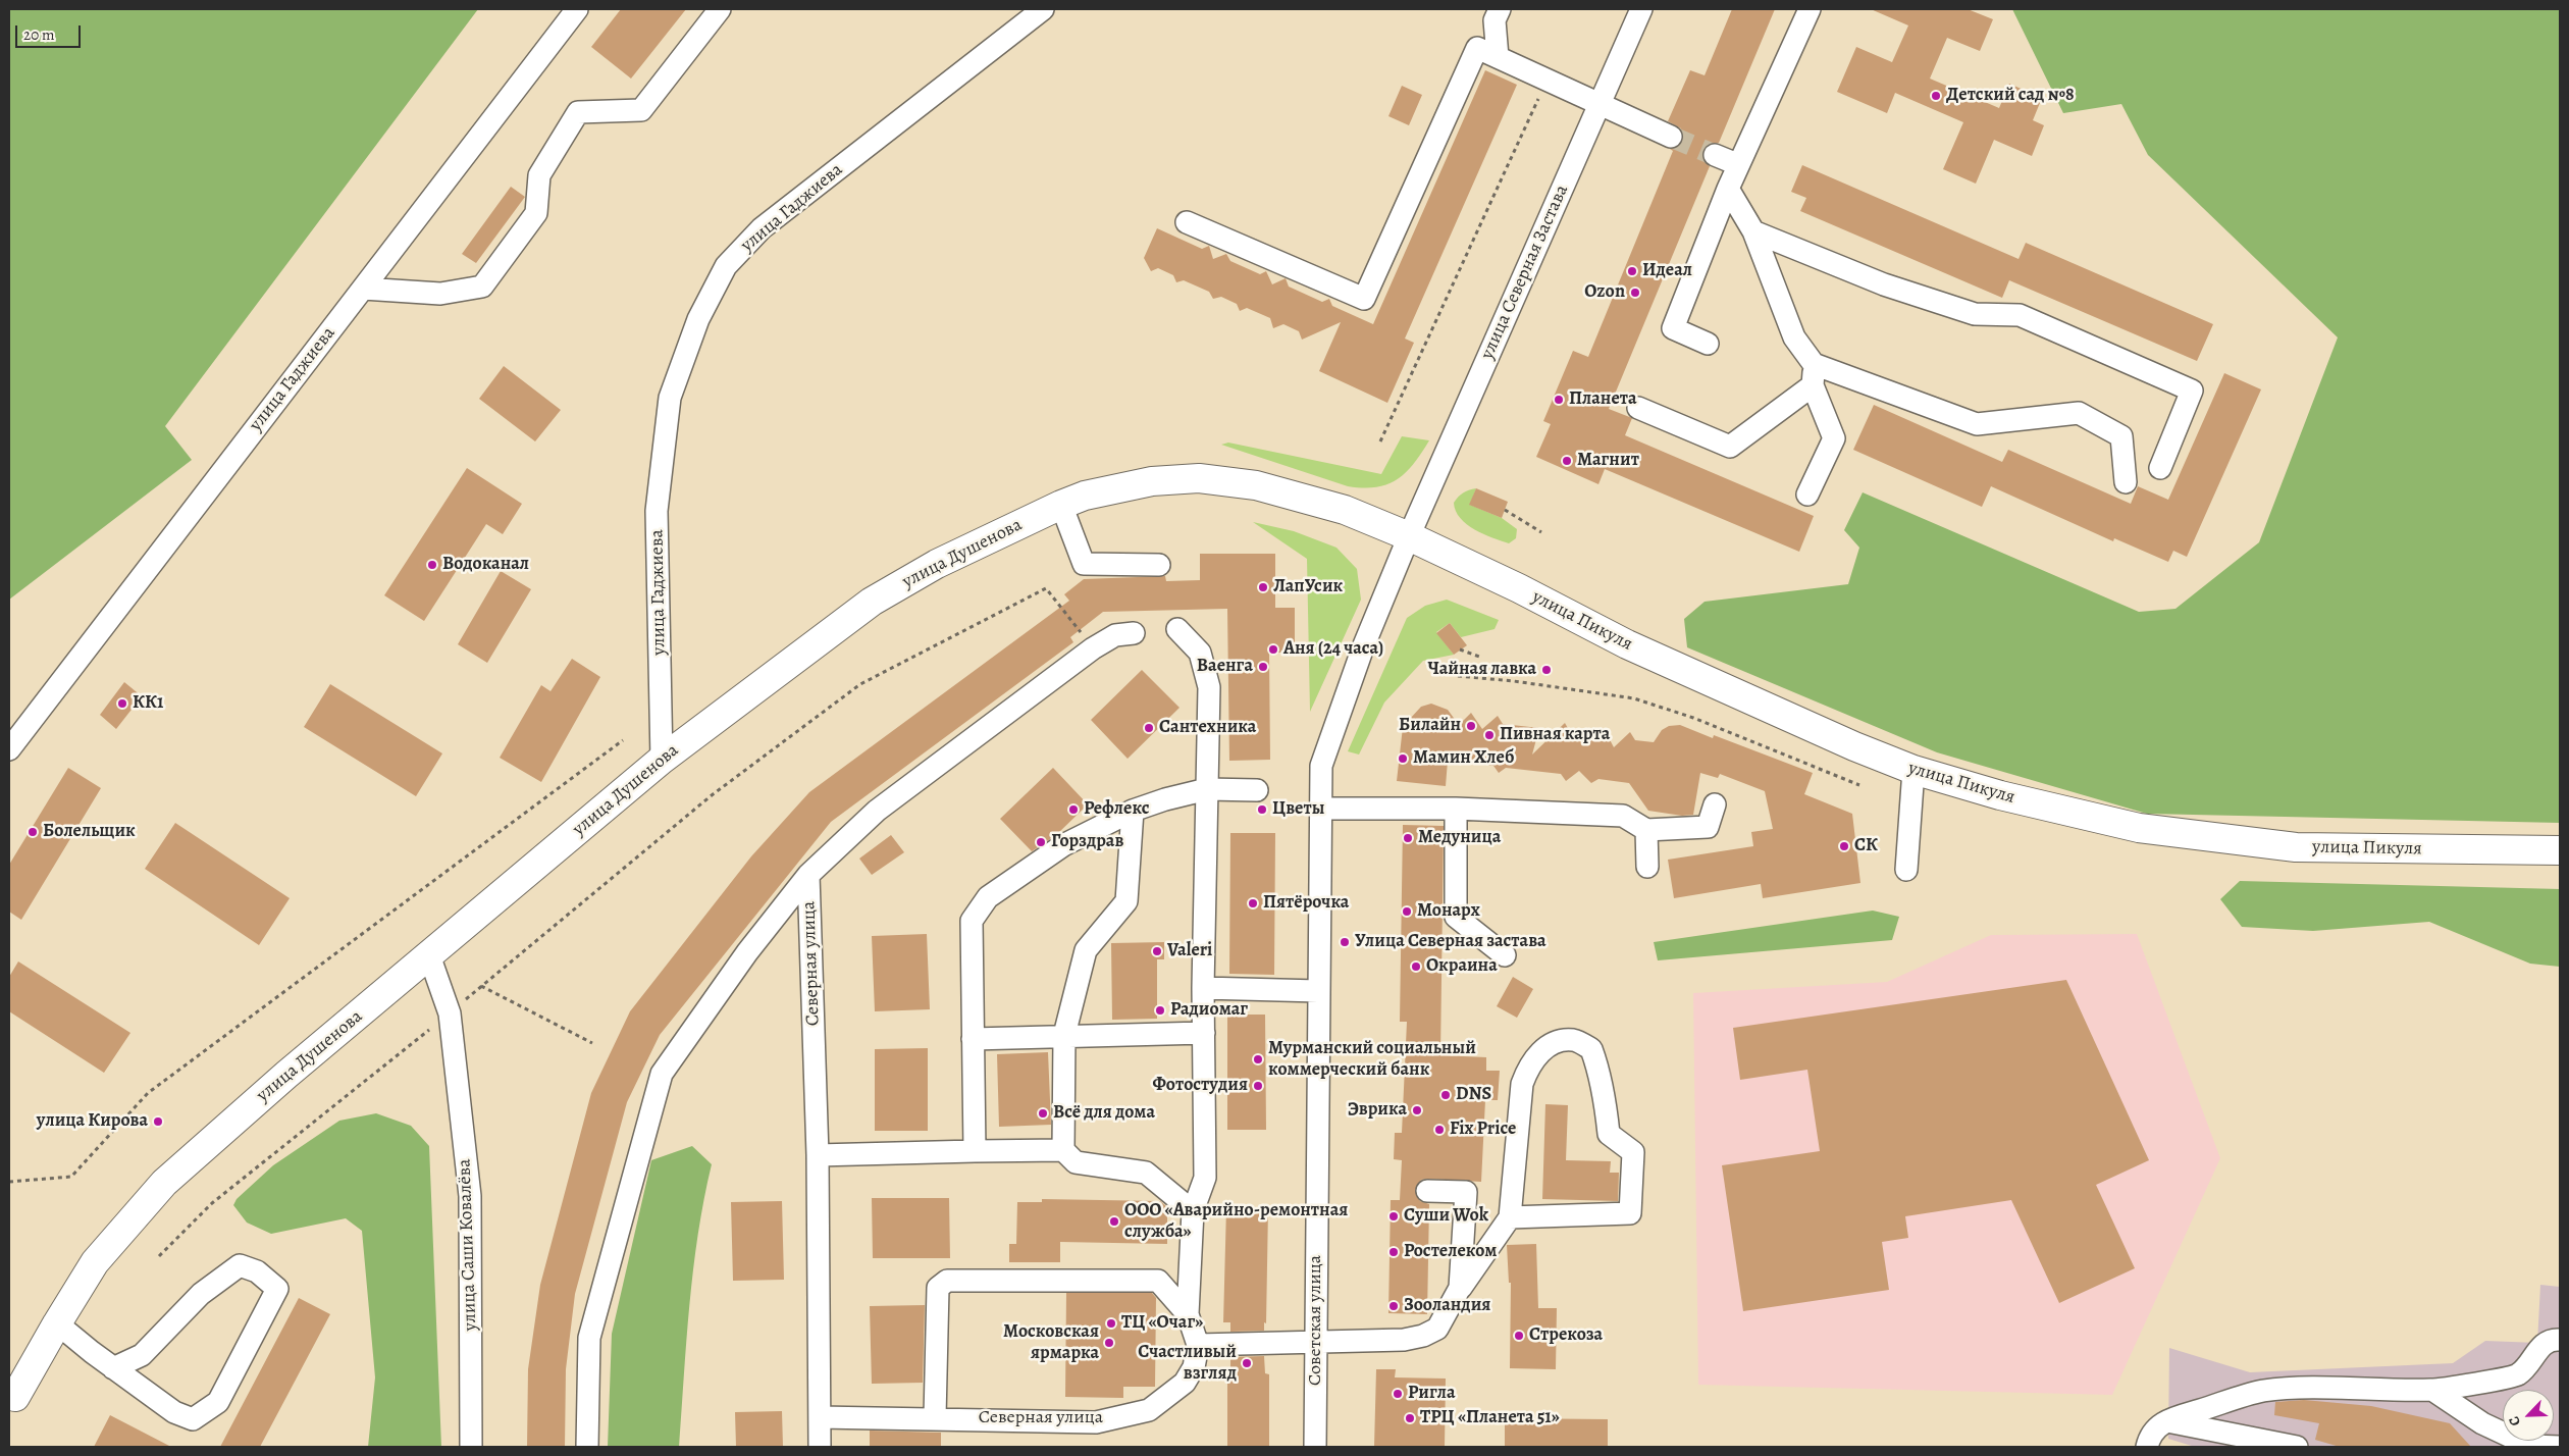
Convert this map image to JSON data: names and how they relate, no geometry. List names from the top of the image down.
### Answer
{
  "streets": {
    "main road": ["улица Душенова", "улица Пикуля"],
    "street": [
      "улица Гаджиева",
      "улица Северная Застава",
      "Северная улица",
      "улица Саши Ковалёва",
      "Советская улица"
    ]
  },
  "crossings": [
    ["улица Гаджиева", "улица Душенова"],
    ["улица Северная Застава", "улица Душенова"],
    ["улица Северная Застава", "улица Пикуля"],
    ["улица Северная Застава", "Советская улица"],
    ["улица Душенова", "улица Пикуля"],
    ["улица Душенова", "улица Саши Ковалёва"],
    ["улица Душенова", "Советская улица"],
    ["улица Пикуля", "Советская улица"]
  ],
  "places": [
    "Детский сад №8",
    "Идеал",
    "Ozon",
    "Планета",
    "Магнит",
    "Водоканал",
    "ЛапУсик",
    "Аня (24 часа)",
    "Ваенга",
    "Чайная лавка",
    "КК1",
    "Билайн",
    "Сантехника",
    "Пивная карта",
    "Мамин Хлеб",
    "Рефлекс",
    "Цветы",
    "Болельщик",
    "Медуница",
    "Горздрав",
    "СК",
    "Пятёрочка",
    "Монарх",
    "Улица Северная застава",
    "Valeri",
    "Окраина",
    "Радиомаг",
    "Мурманский социальный коммерческий банк",
    "Фотостудия",
    "DNS",
    "Эврика",
    "Всё для дома",
    "улица Кирова",
    "Fix Price",
    "Суши Wok",
    "ООО «Аварийно-ремонтная служба»",
    "Ростелеком",
    "Зооландия",
    "ТЦ «Очаг»",
    "Стрекоза",
    "Московская ярмарка",
    "Счастливый взгляд",
    "Ригла",
    "ТРЦ «Планета 51»"
  ],
  "scale_bar": "20 m",
  "north": "bottom left"
}
